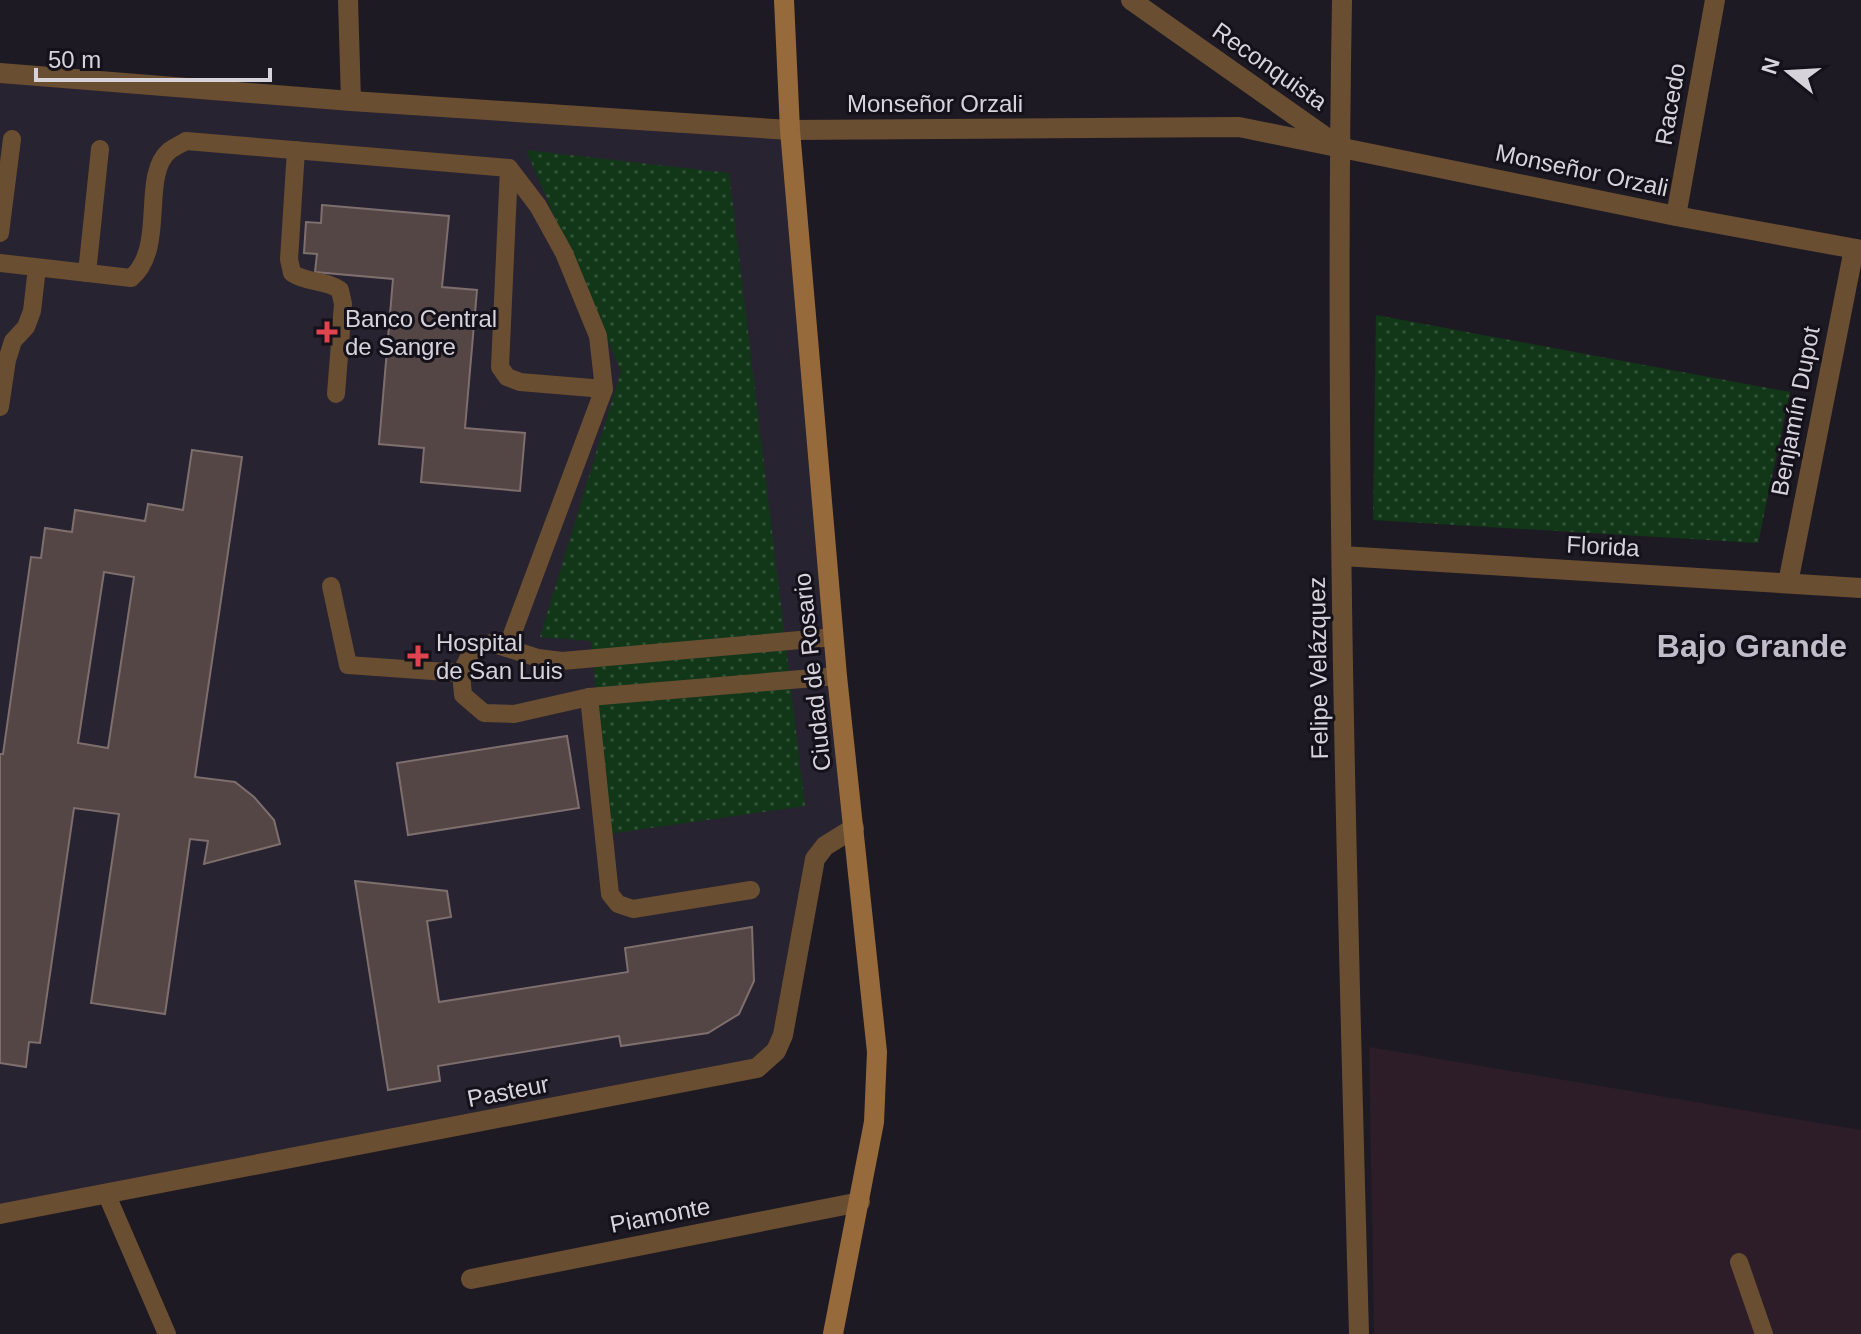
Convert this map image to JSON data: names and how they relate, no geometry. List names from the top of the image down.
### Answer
{
  "streets": {
    "main road": ["Ciudad de Rosario"],
    "street": [
      "Reconquista",
      "Monseñor Orzali",
      "Racedo",
      "Benjamín Dupot",
      "Florida",
      "Felipe Velázquez",
      "Pasteur",
      "Piamonte"
    ]
  },
  "crossings": [
    ["Reconquista", "Monseñor Orzali"],
    ["Reconquista", "Felipe Velázquez"],
    ["Monseñor Orzali", "Racedo"],
    ["Monseñor Orzali", "Benjamín Dupot"],
    ["Monseñor Orzali", "Felipe Velázquez"],
    ["Monseñor Orzali", "Ciudad de Rosario"],
    ["Benjamín Dupot", "Florida"],
    ["Florida", "Felipe Velázquez"],
    ["Ciudad de Rosario", "Pasteur"],
    ["Ciudad de Rosario", "Piamonte"]
  ],
  "districts": ["Bajo Grande"],
  "places": {
    "health": ["Banco Central de Sangre", "Hospital de San Luis"]
  },
  "scale_bar": "50 m",
  "north": "left"
}
